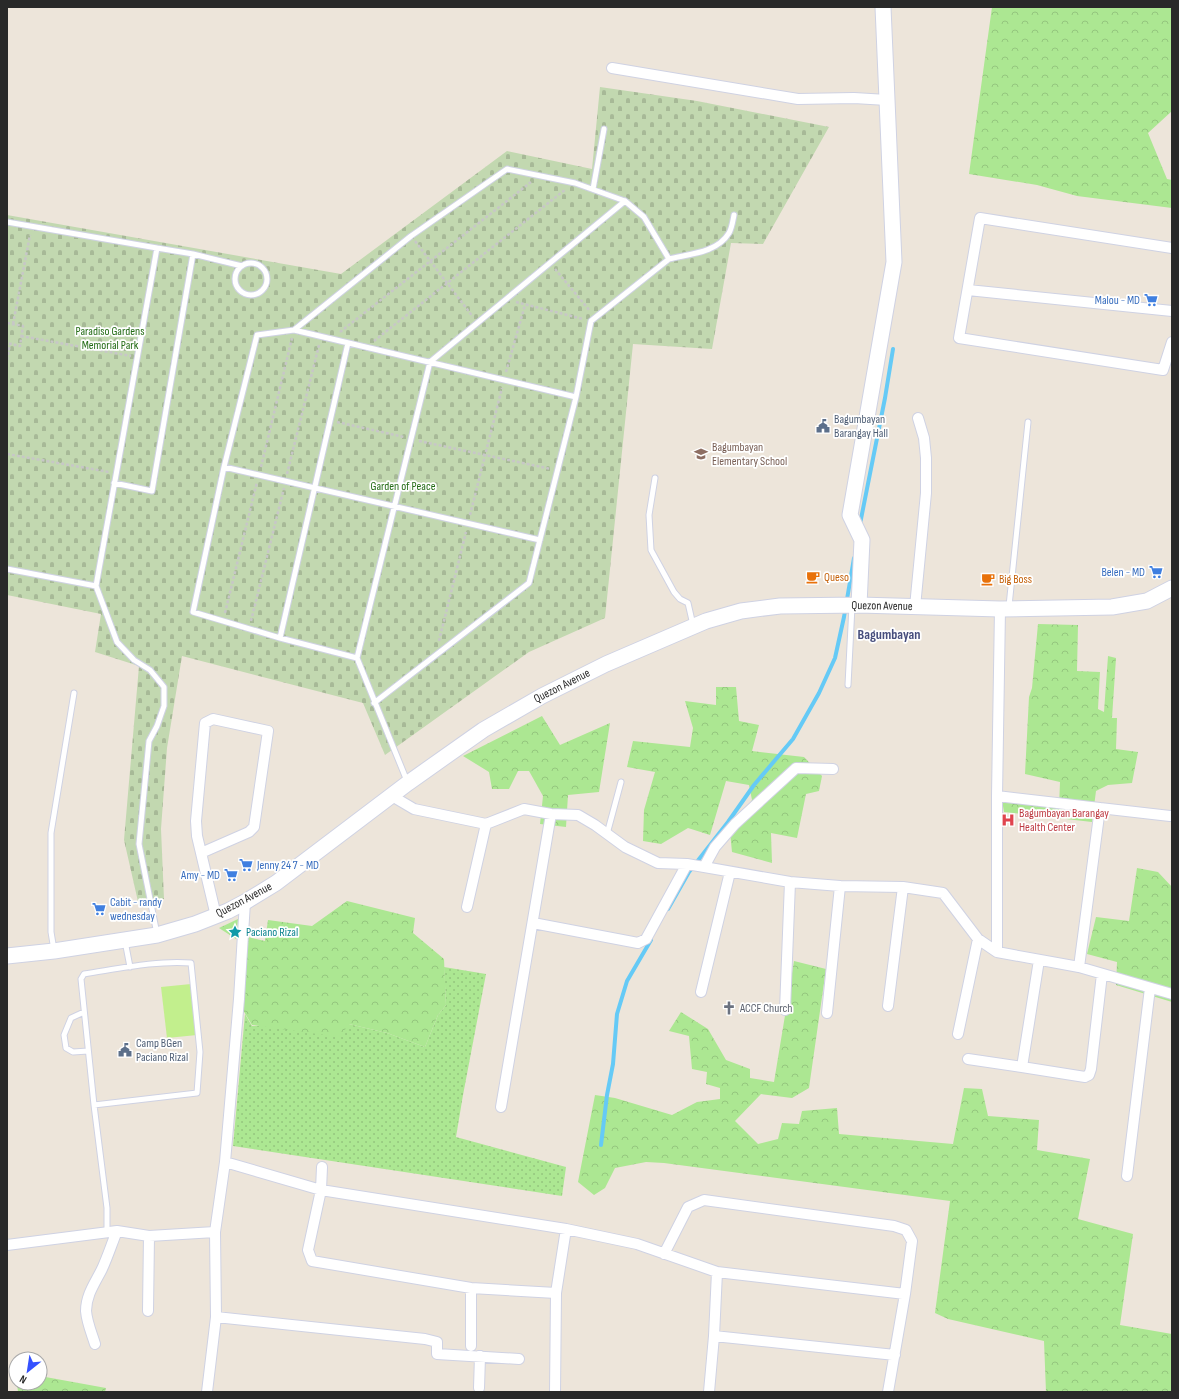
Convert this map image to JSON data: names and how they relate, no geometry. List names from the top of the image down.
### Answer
{
  "streets": {
    "main road": ["Quezon Avenue"]
  },
  "districts": ["Bagumbayan"],
  "parks": ["Paradiso Gardens Memorial Park", "Garden of Peace"],
  "places": {
    "supermarket": [
      "Malou - MD",
      "Belen - MD",
      "Jenny 24 7 - MD",
      "Amy - MD",
      "Cabit - randy wednesday"
    ],
    "public building": ["Bagumbayan Barangay Hall", "Camp BGen Paciano Rizal"],
    "school or university": ["Bagumbayan Elementary School"],
    "cafe": ["Queso", "Big Boss"],
    "hospital": ["Bagumbayan Barangay Health Center"],
    "place": ["Paciano Rizal"],
    "church": ["ACCF Church"]
  },
  "north": "bottom left"
}
